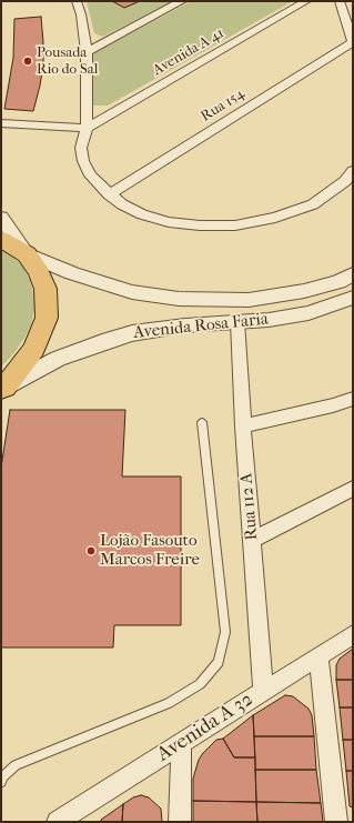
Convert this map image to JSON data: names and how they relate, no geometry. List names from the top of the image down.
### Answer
{
  "streets": {
    "street": [
      "Avenida A 41",
      "Rua 154",
      "Avenida Rosa Faria",
      "Rua 112 A",
      "Avenida A 32"
    ]
  },
  "crossings": [
    ["Avenida Rosa Faria", "Rua 112 A"],
    ["Rua 112 A", "Avenida A 32"]
  ],
  "places": ["Pousada Rio do Sal", "Lojão Fasouto Marcos Freire"]
}
